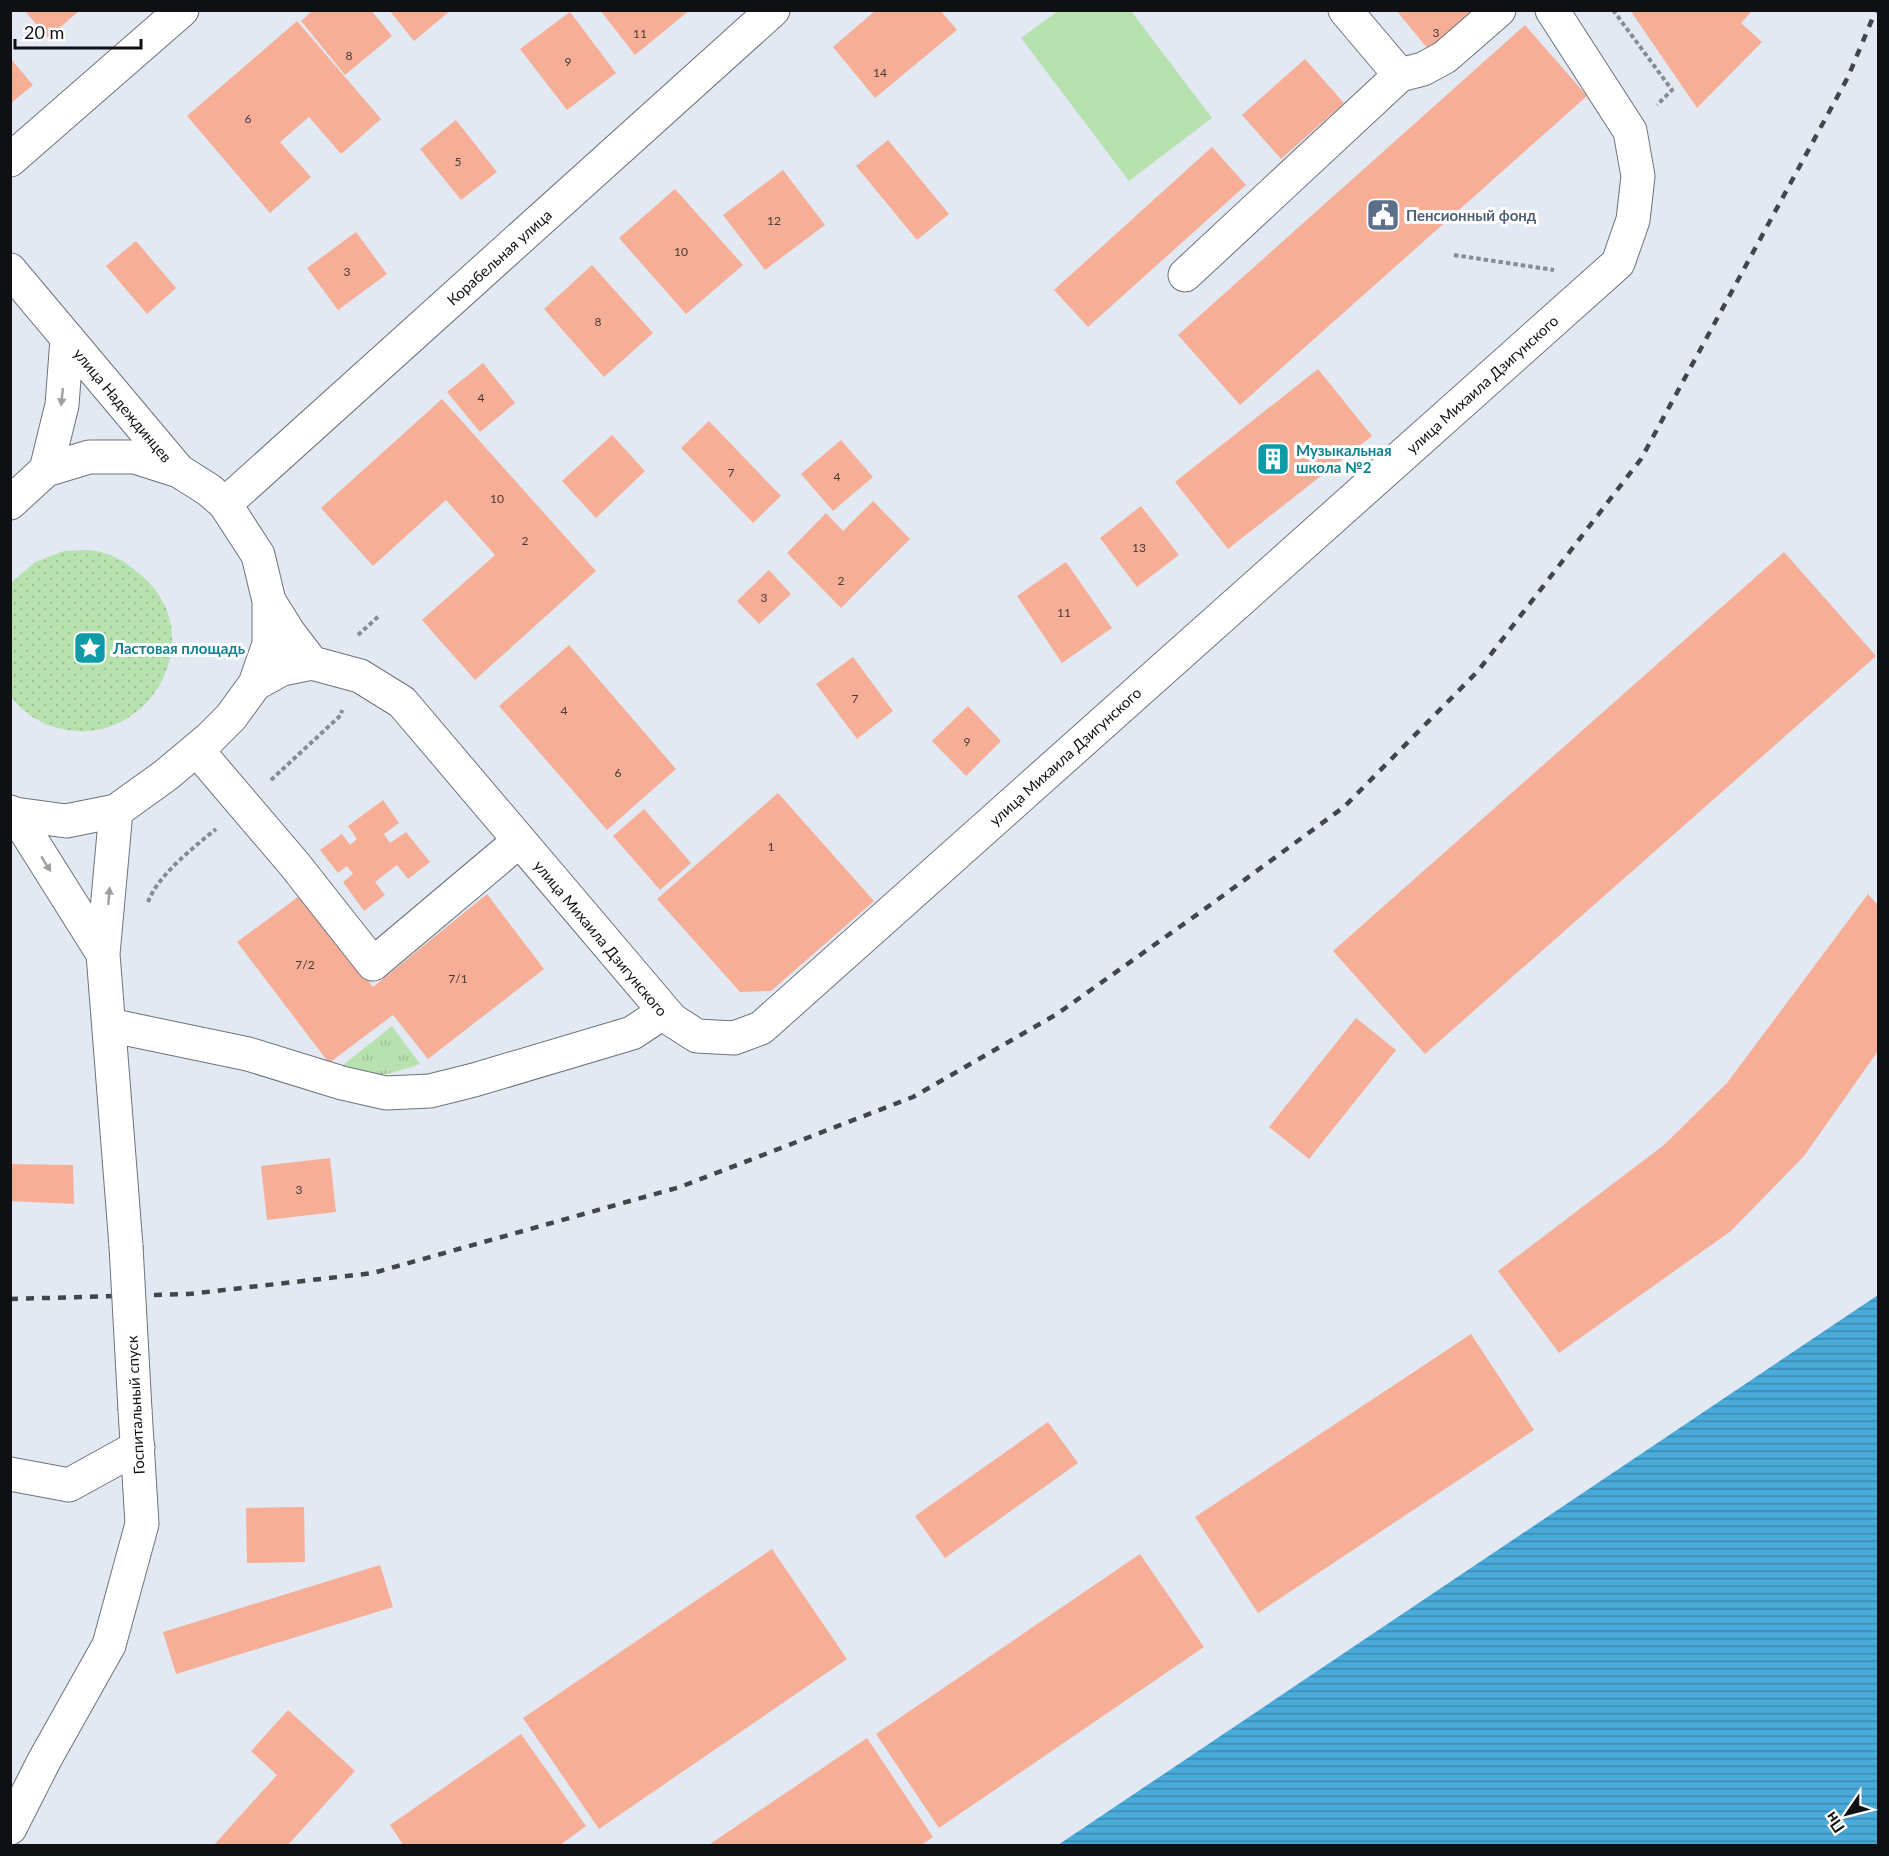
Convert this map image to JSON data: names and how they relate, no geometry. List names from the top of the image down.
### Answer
{
  "streets": {
    "street": [
      "Корабельная улица",
      "улица Михаила Дзигунского",
      "улица Надеждинцев",
      "Госпитальный спуск"
    ]
  },
  "crossings": [
    ["Корабельная улица", "улица Надеждинцев"],
    ["улица Михаила Дзигунского", "улица Надеждинцев"]
  ],
  "places": {
    "public building": ["Пенсионный фонд"],
    "building": ["Музыкальная школа №2"],
    "place": ["Ластовая площадь"]
  },
  "house_numbers": [
    "3",
    "11",
    "8",
    "9",
    "14",
    "6",
    "5",
    "12",
    "10",
    "3",
    "8",
    "4",
    "7",
    "4",
    "10",
    "2",
    "13",
    "2",
    "3",
    "11",
    "7",
    "4",
    "9",
    "6",
    "1",
    "7/2",
    "7/1",
    "3"
  ],
  "scale_bar": "20 m",
  "north": "bottom left"
}
